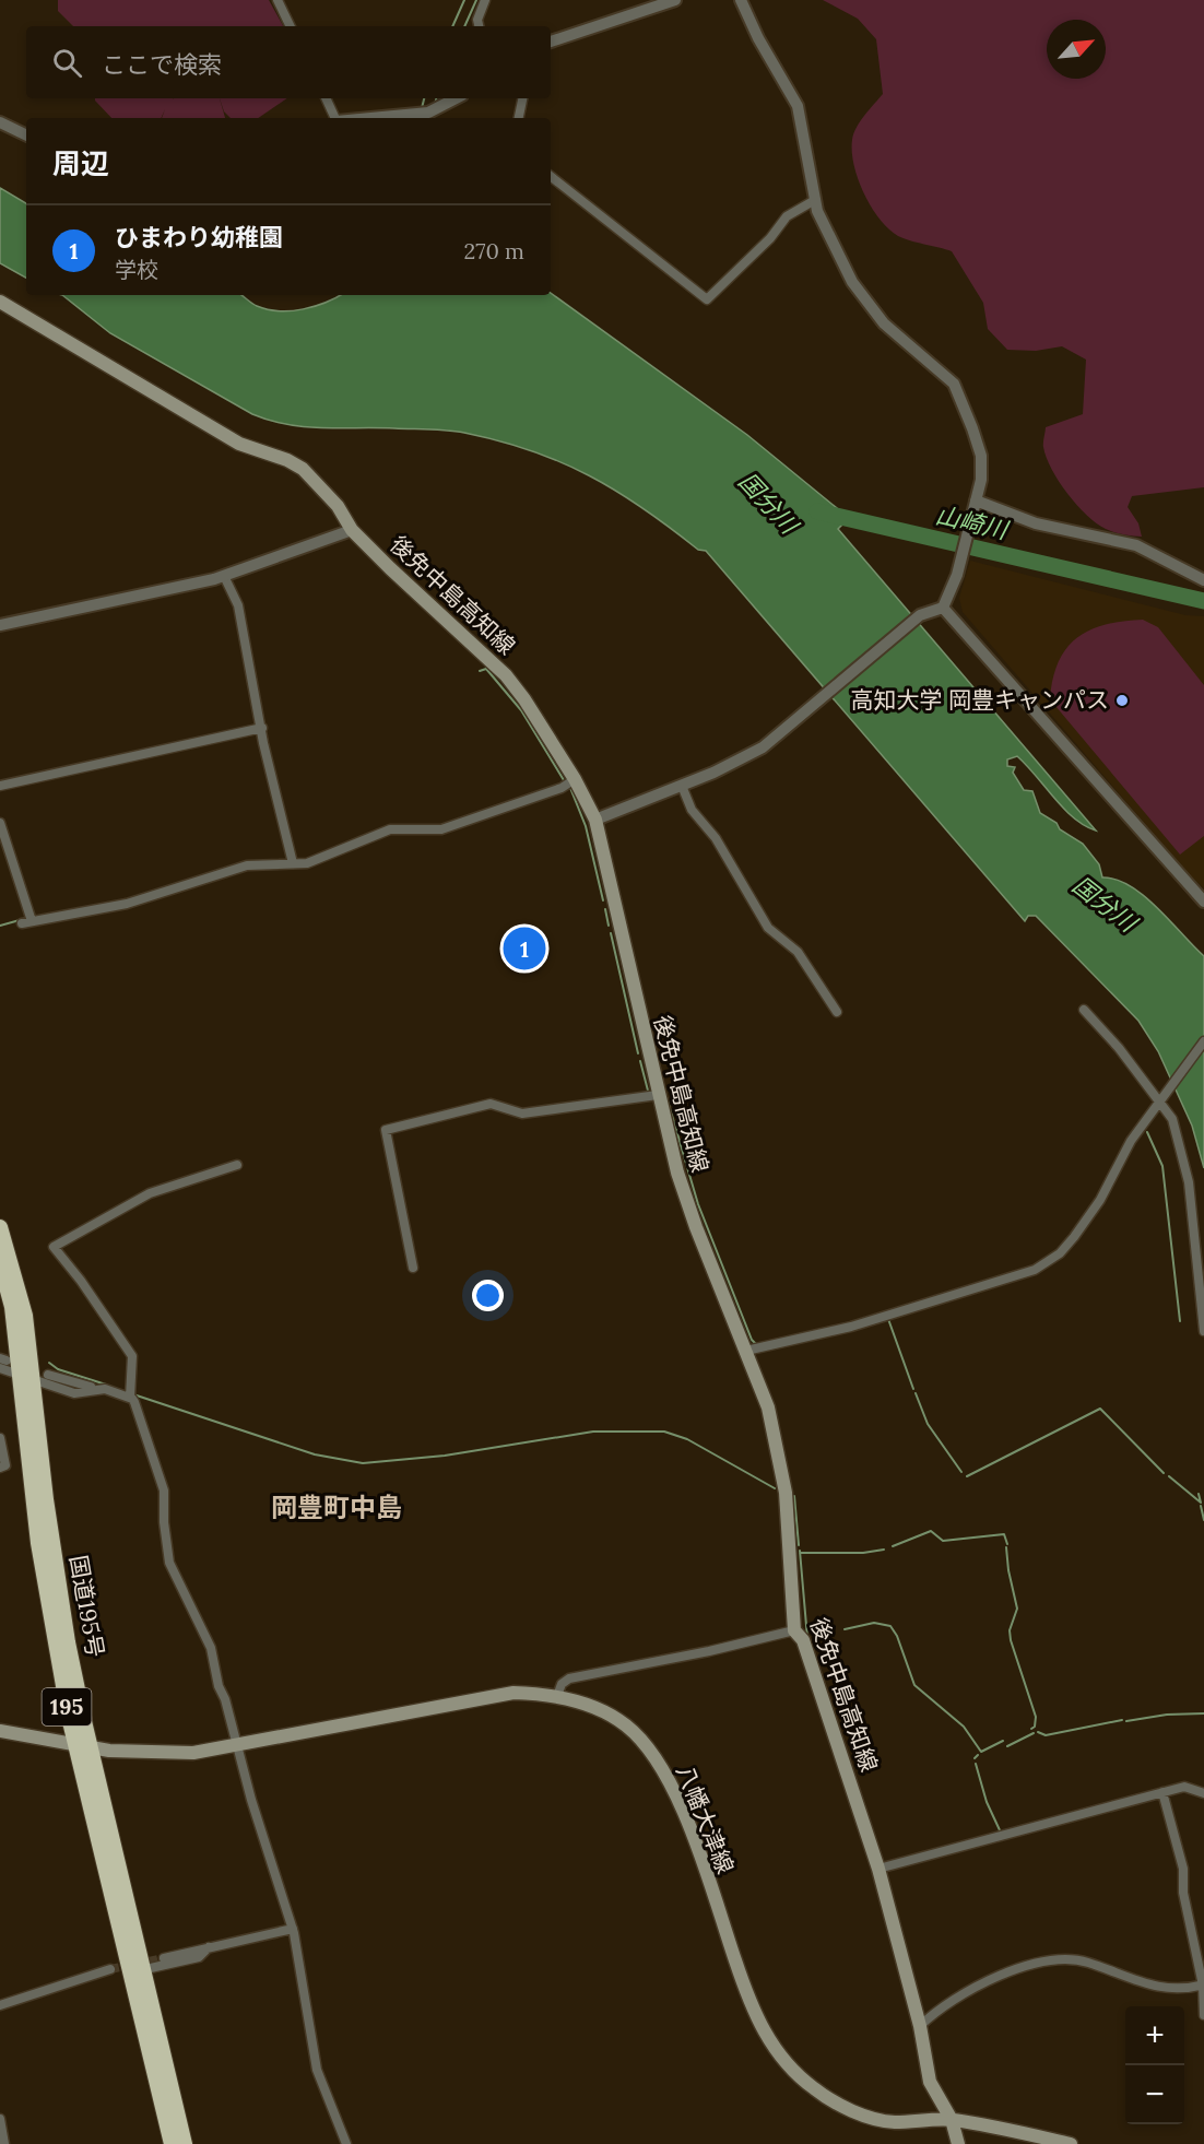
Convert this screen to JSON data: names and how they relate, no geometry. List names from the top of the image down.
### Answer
{
  "streets": {
    "highway": ["国道195号", "195"],
    "main road": ["後免中島高知線", "八幡大津線"]
  },
  "crossings": [
    ["後免中島高知線", "八幡大津線"],
    ["国道195号", "八幡大津線"]
  ],
  "districts": ["岡豊町中島"],
  "water": ["国分川", "山崎川"],
  "places": ["高知大学 岡豊キャンパス"],
  "north": "top right",
  "page": {
    "search": "ここで検索",
    "heading": "周辺",
    "list": [
      {
        "mark": "1",
        "name": "ひまわり幼稚園",
        "note": "学校",
        "value": "270 m"
      }
    ],
    "pins": "1",
    "map_buttons": ["+", "−"]
  }
}
